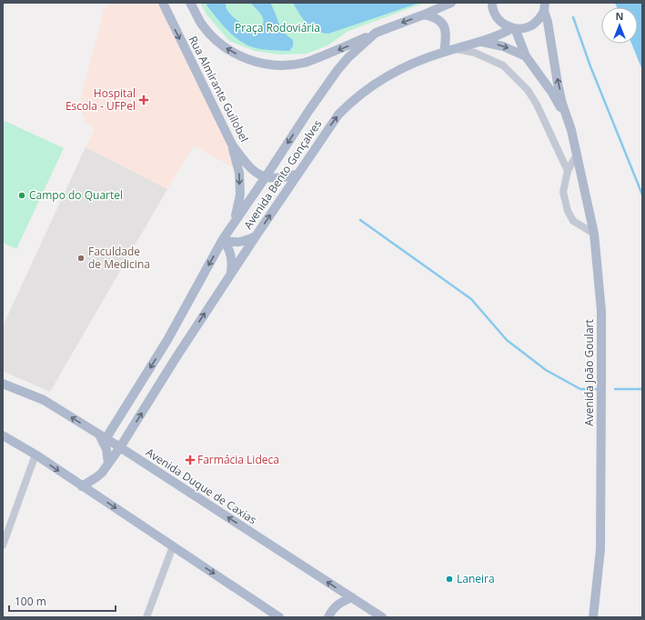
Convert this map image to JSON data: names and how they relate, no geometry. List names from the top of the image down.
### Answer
{
  "streets": {
    "main road": [
      "Rua Almirante Guilobel",
      "Avenida Bento Gonçalves",
      "Avenida João Goulart",
      "Avenida Duque de Caxias"
    ]
  },
  "crossings": [
    ["Rua Almirante Guilobel", "Avenida Bento Gonçalves"],
    ["Avenida Bento Gonçalves", "Avenida João Goulart"],
    ["Avenida Bento Gonçalves", "Avenida Duque de Caxias"]
  ],
  "parks": ["Praça Rodoviária"],
  "places": {
    "health": ["Hospital Escola - UFPel", "Farmácia Lideca"],
    "other": ["Campo do Quartel", "Faculdade de Medicina", "Laneira"]
  },
  "scale_bar": "100 m",
  "north": "top"
}
